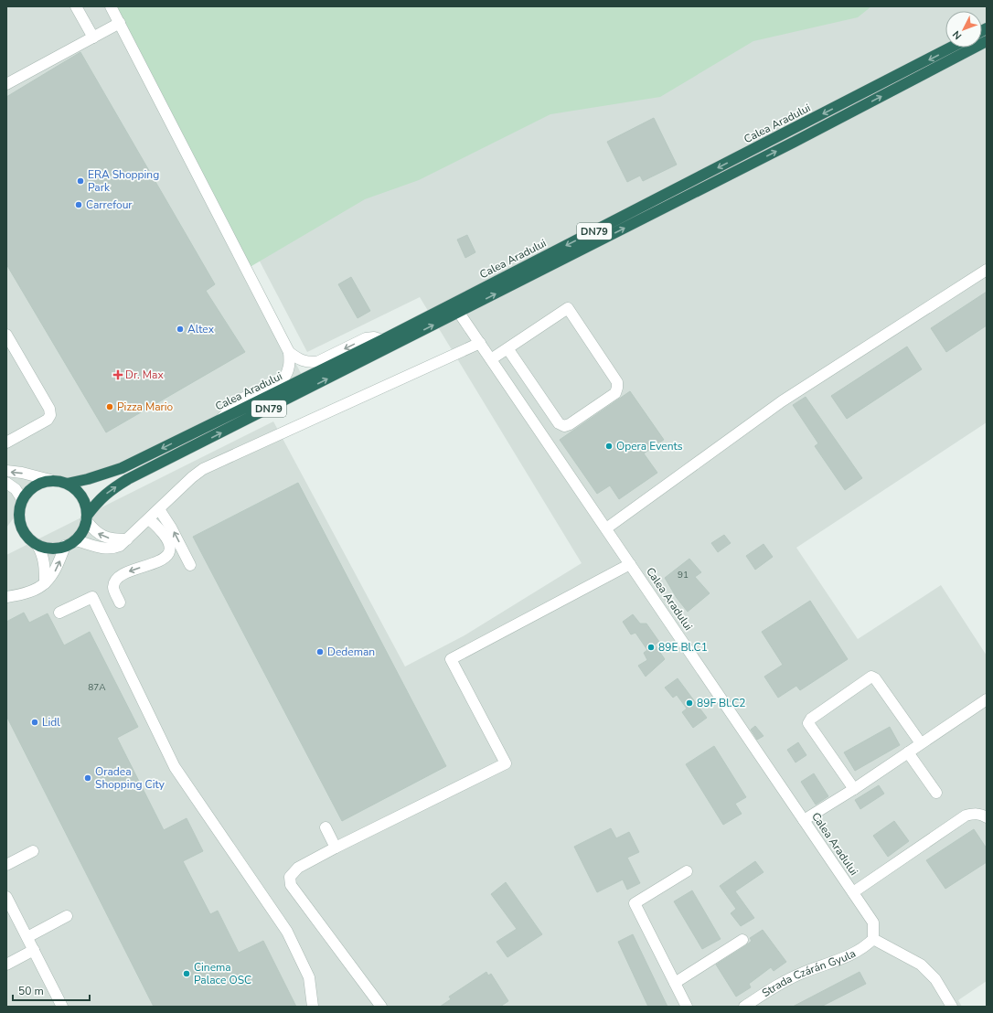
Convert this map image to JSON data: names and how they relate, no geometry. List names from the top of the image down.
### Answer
{
  "streets": {
    "highway": ["Calea Aradului", "DN79"],
    "street": ["Strada Czárán Gyula"]
  },
  "crossings": [
    ["Calea Aradului", "DN79"],
    ["Calea Aradului", "Strada Czárán Gyula"]
  ],
  "places": {
    "other": [
      "ERA Shopping Park",
      "Carrefour",
      "Altex",
      "Pizza Mario",
      "Opera Events",
      "89E Bl.C1",
      "Dedeman",
      "89F Bl.C2",
      "Lidl",
      "Oradea Shopping City",
      "Cinema Palace OSC"
    ],
    "health": ["Dr. Max"]
  },
  "house_numbers": ["91", "87A"],
  "scale_bar": "50 m",
  "north": "bottom left"
}
